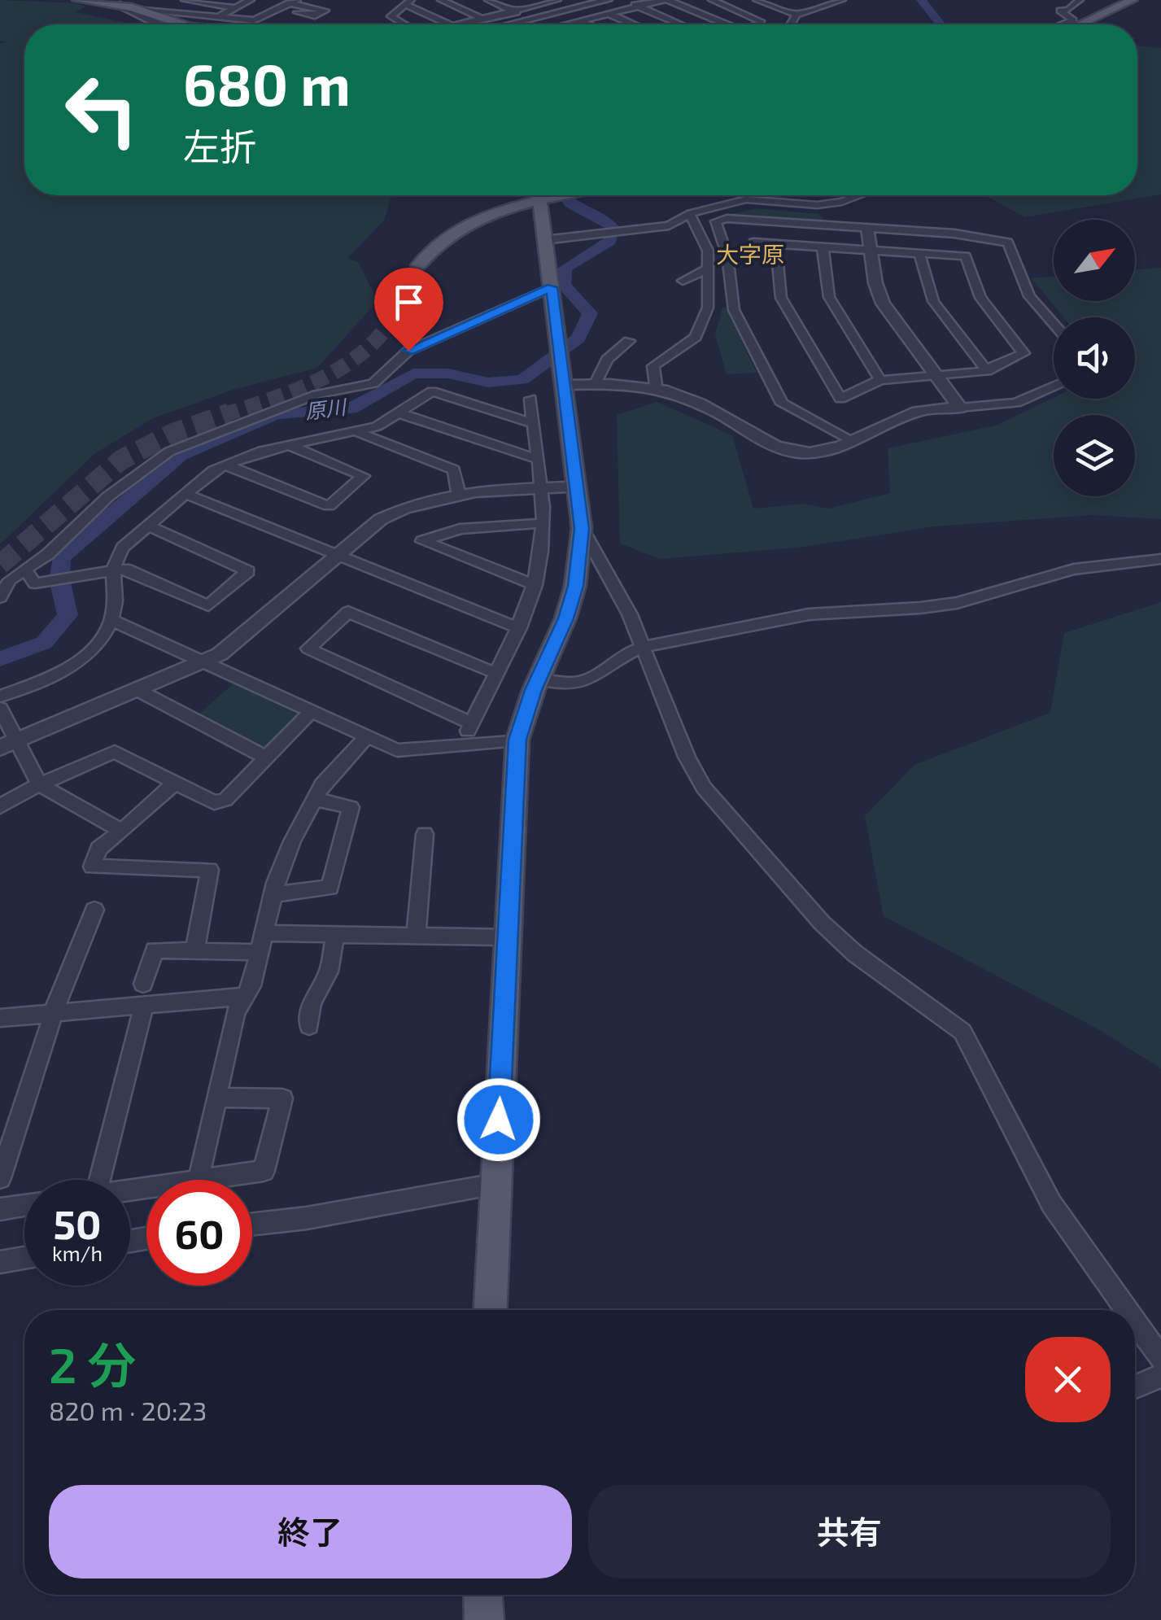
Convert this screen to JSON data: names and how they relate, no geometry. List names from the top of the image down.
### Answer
{
  "districts": ["大字原"],
  "water": ["原川"],
  "north": "top right",
  "page": {
    "turn": ["680 m", "左折"],
    "speed": "50 km/h",
    "limit": "60",
    "heading": ["2 分", "820 m · 20:23"],
    "buttons": ["終了", "共有"]
  }
}
